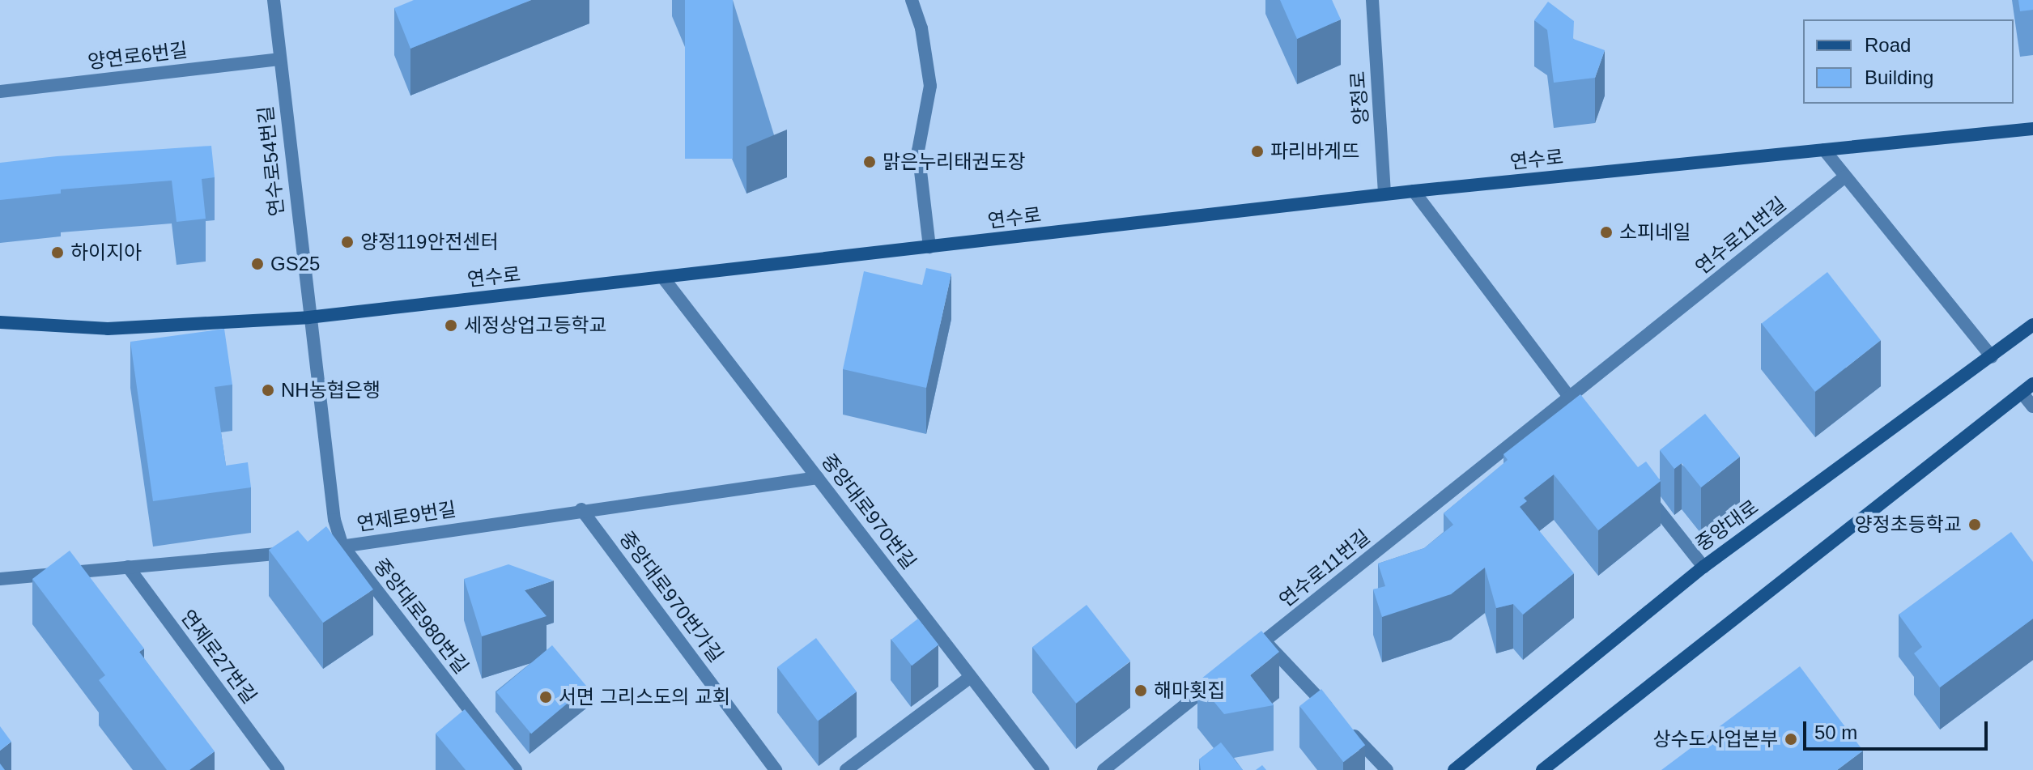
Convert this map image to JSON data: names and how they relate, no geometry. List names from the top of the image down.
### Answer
{
  "streets": {
    "main road": ["연수로", "중앙대로"],
    "street": [
      "양연로6번길",
      "양정로",
      "연수로54번길",
      "연수로11번길",
      "중앙대로970번길",
      "연제로9번길",
      "중앙대로970번가길",
      "중앙대로980번길",
      "연제로27번길"
    ]
  },
  "crossings": [
    ["양연로6번길", "연수로54번길"],
    ["양정로", "연수로"],
    ["연수로", "연수로54번길"],
    ["연수로", "중앙대로970번길"],
    ["연수로", "중앙대로980번길"],
    ["연수로54번길", "중앙대로980번길"],
    ["중앙대로970번길", "연제로9번길"],
    ["연제로9번길", "중앙대로970번가길"],
    ["연제로9번길", "중앙대로980번길"]
  ],
  "places": [
    "파리바게뜨",
    "맑은누리태권도장",
    "소피네일",
    "양정119안전센터",
    "하이지아",
    "GS25",
    "세정상업고등학교",
    "NH농협은행",
    "양정초등학교",
    "해마횟집",
    "서면 그리스도의 교회",
    "상수도사업본부"
  ],
  "legend": ["Road", "Building"],
  "scale_bar": "50 m"
}
